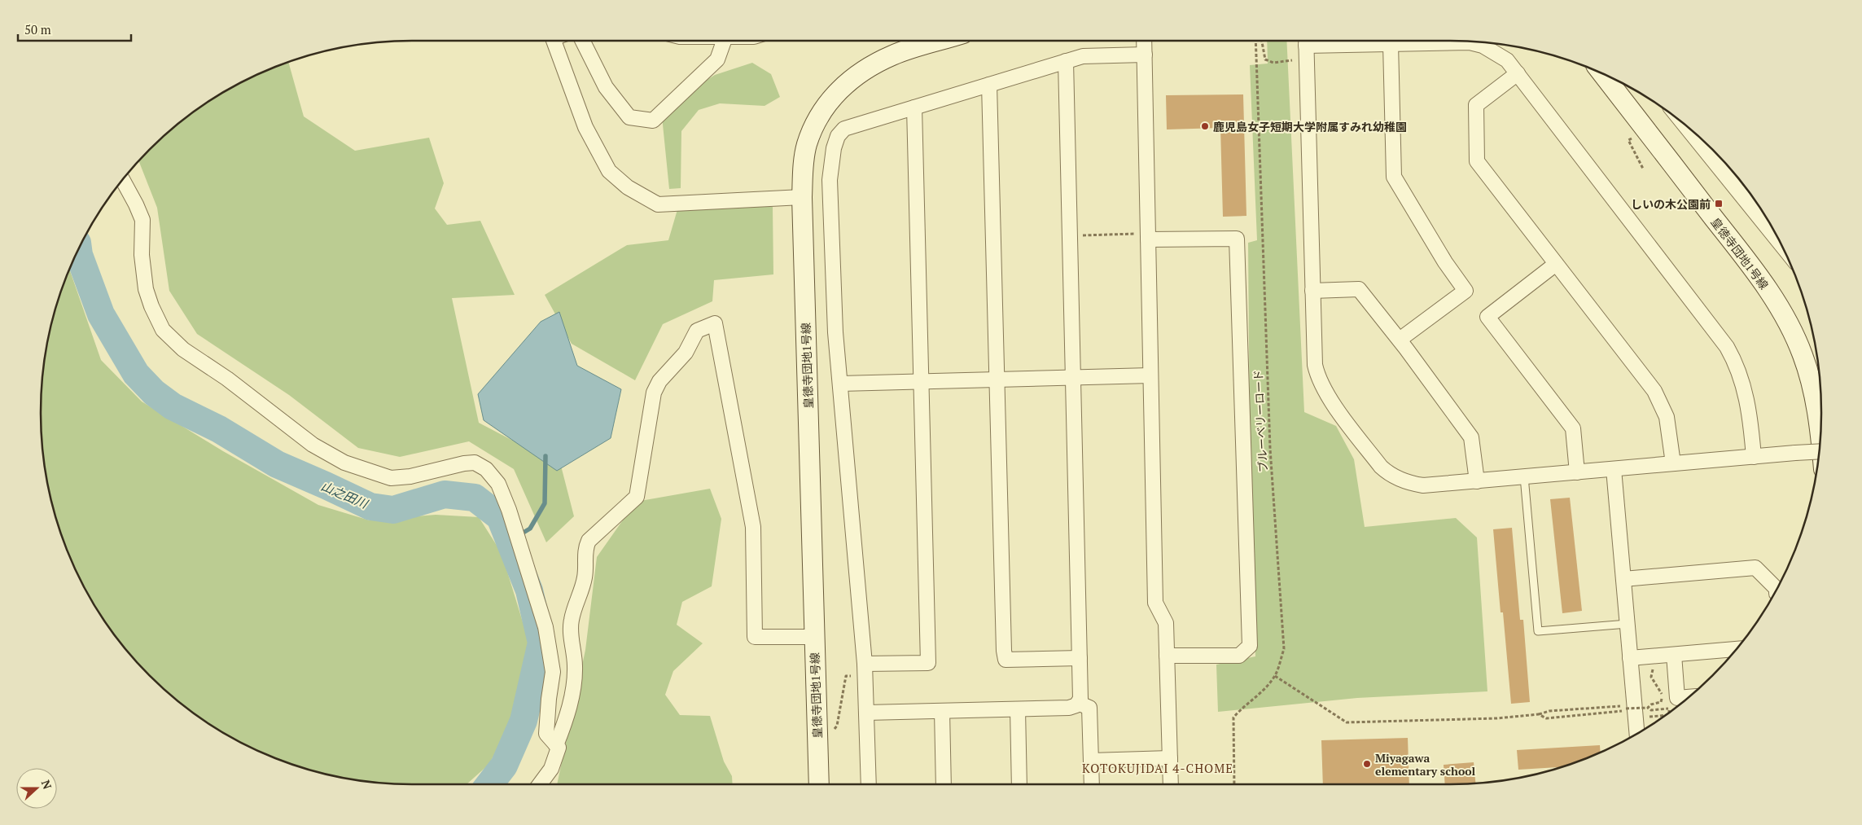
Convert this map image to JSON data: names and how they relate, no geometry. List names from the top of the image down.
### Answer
{
  "streets": {
    "street": ["皇徳寺団地1号線"],
    "path": ["ブルーベリーロード"]
  },
  "districts": ["KOTOKUJIDAI 4-CHOME"],
  "water": ["山之田川"],
  "places": {
    "other": ["鹿児島女子短期大学附属すみれ幼稚園", "Miyagawa elementary school"],
    "transit": ["しいの木公園前"]
  },
  "scale_bar": "50 m",
  "north": "right"
}
